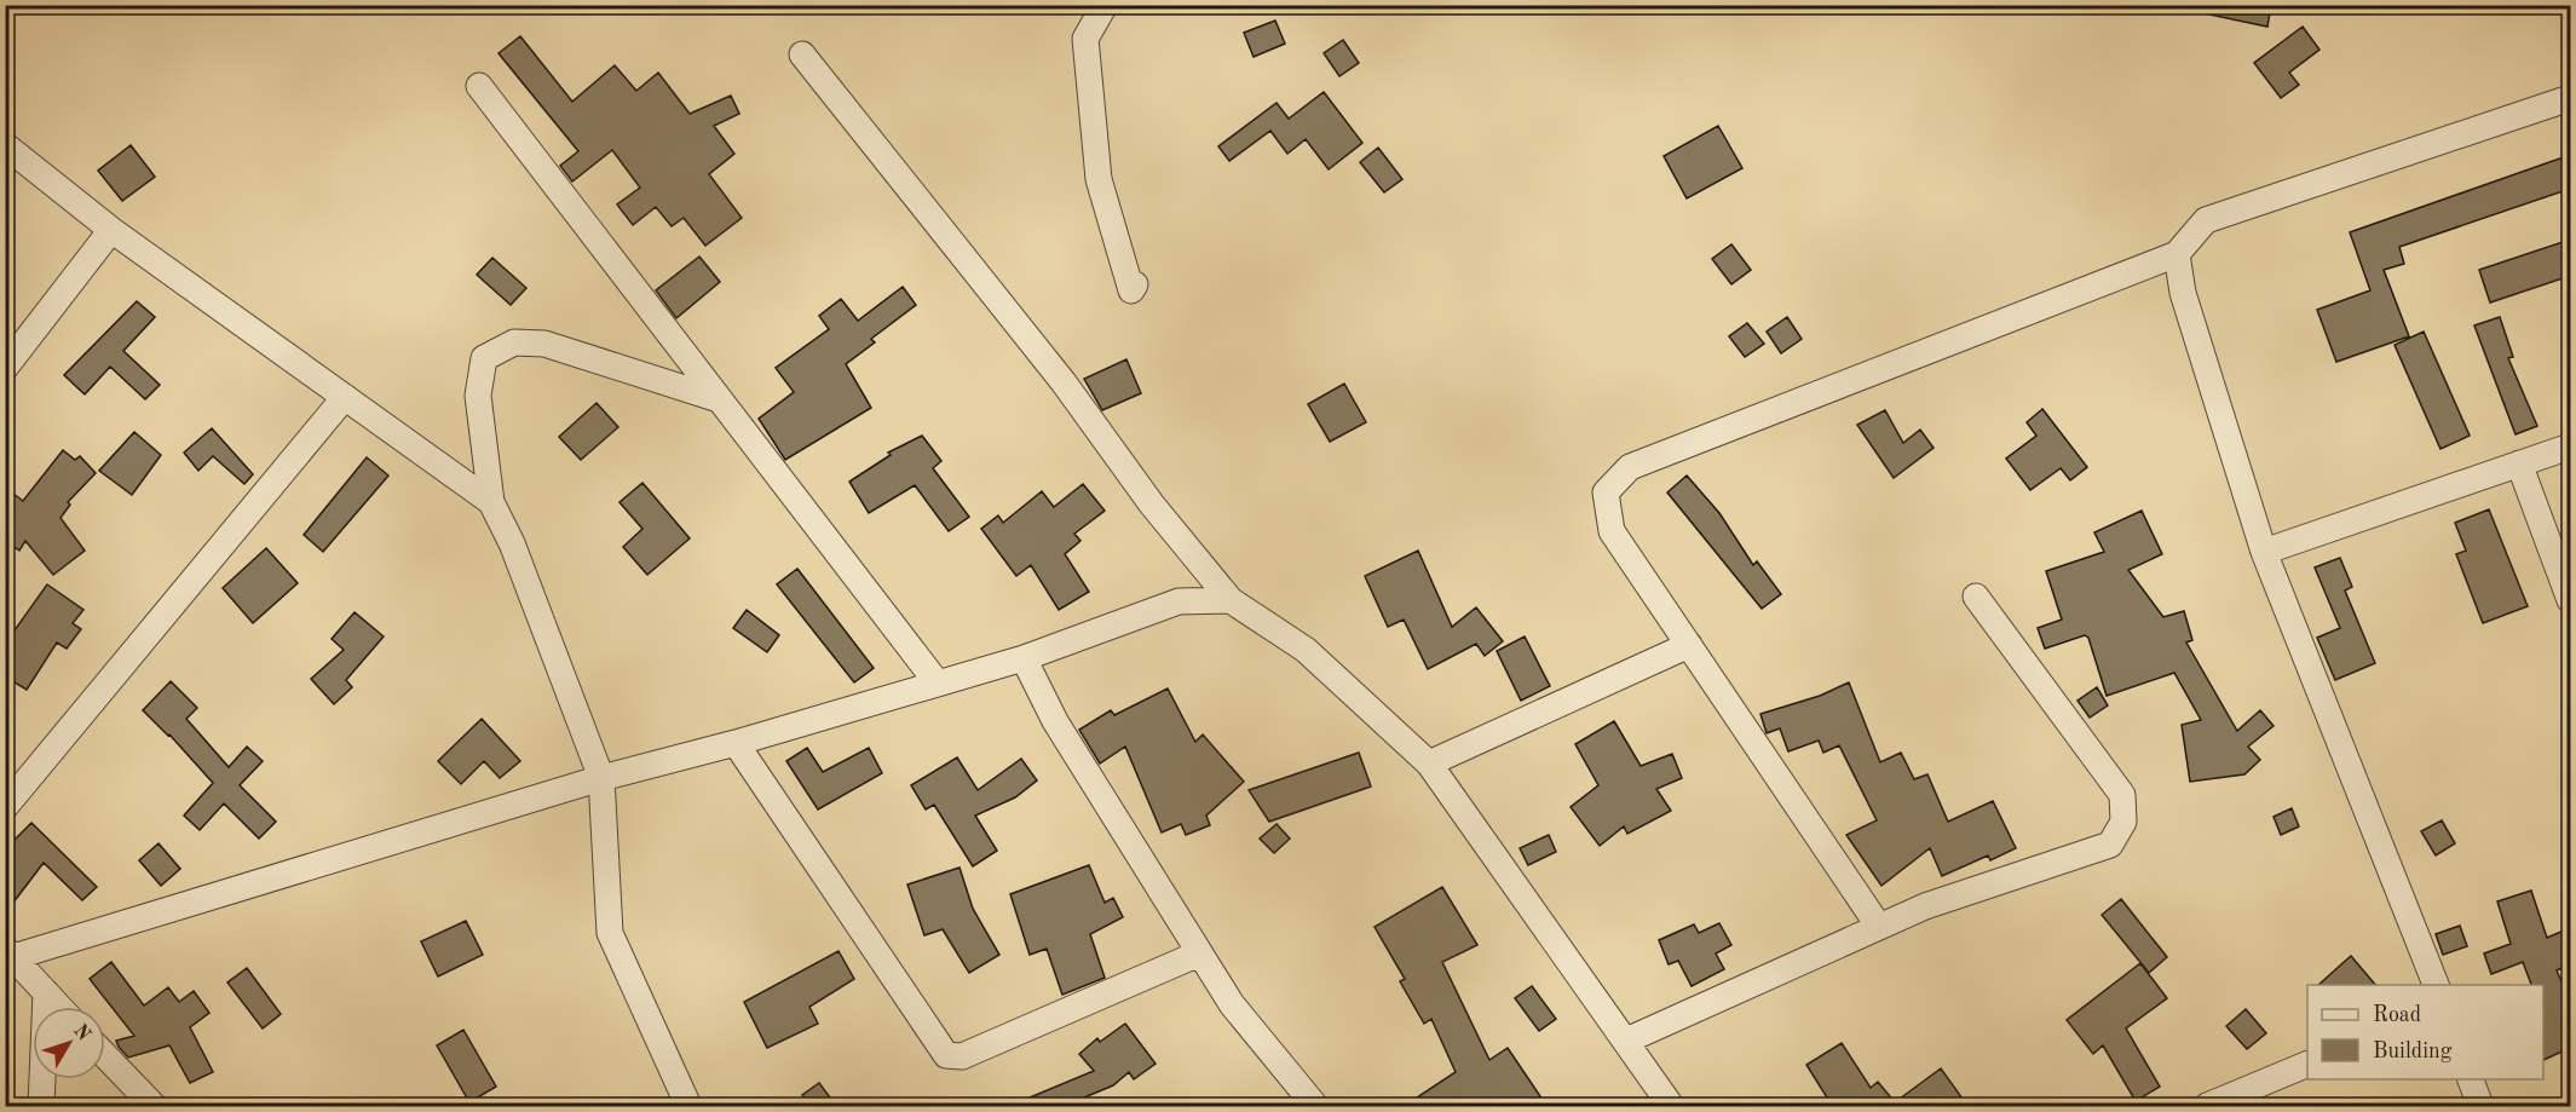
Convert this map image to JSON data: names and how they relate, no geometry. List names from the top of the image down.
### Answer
{
  "legend": ["Road", "Building"],
  "north": "top right"
}
